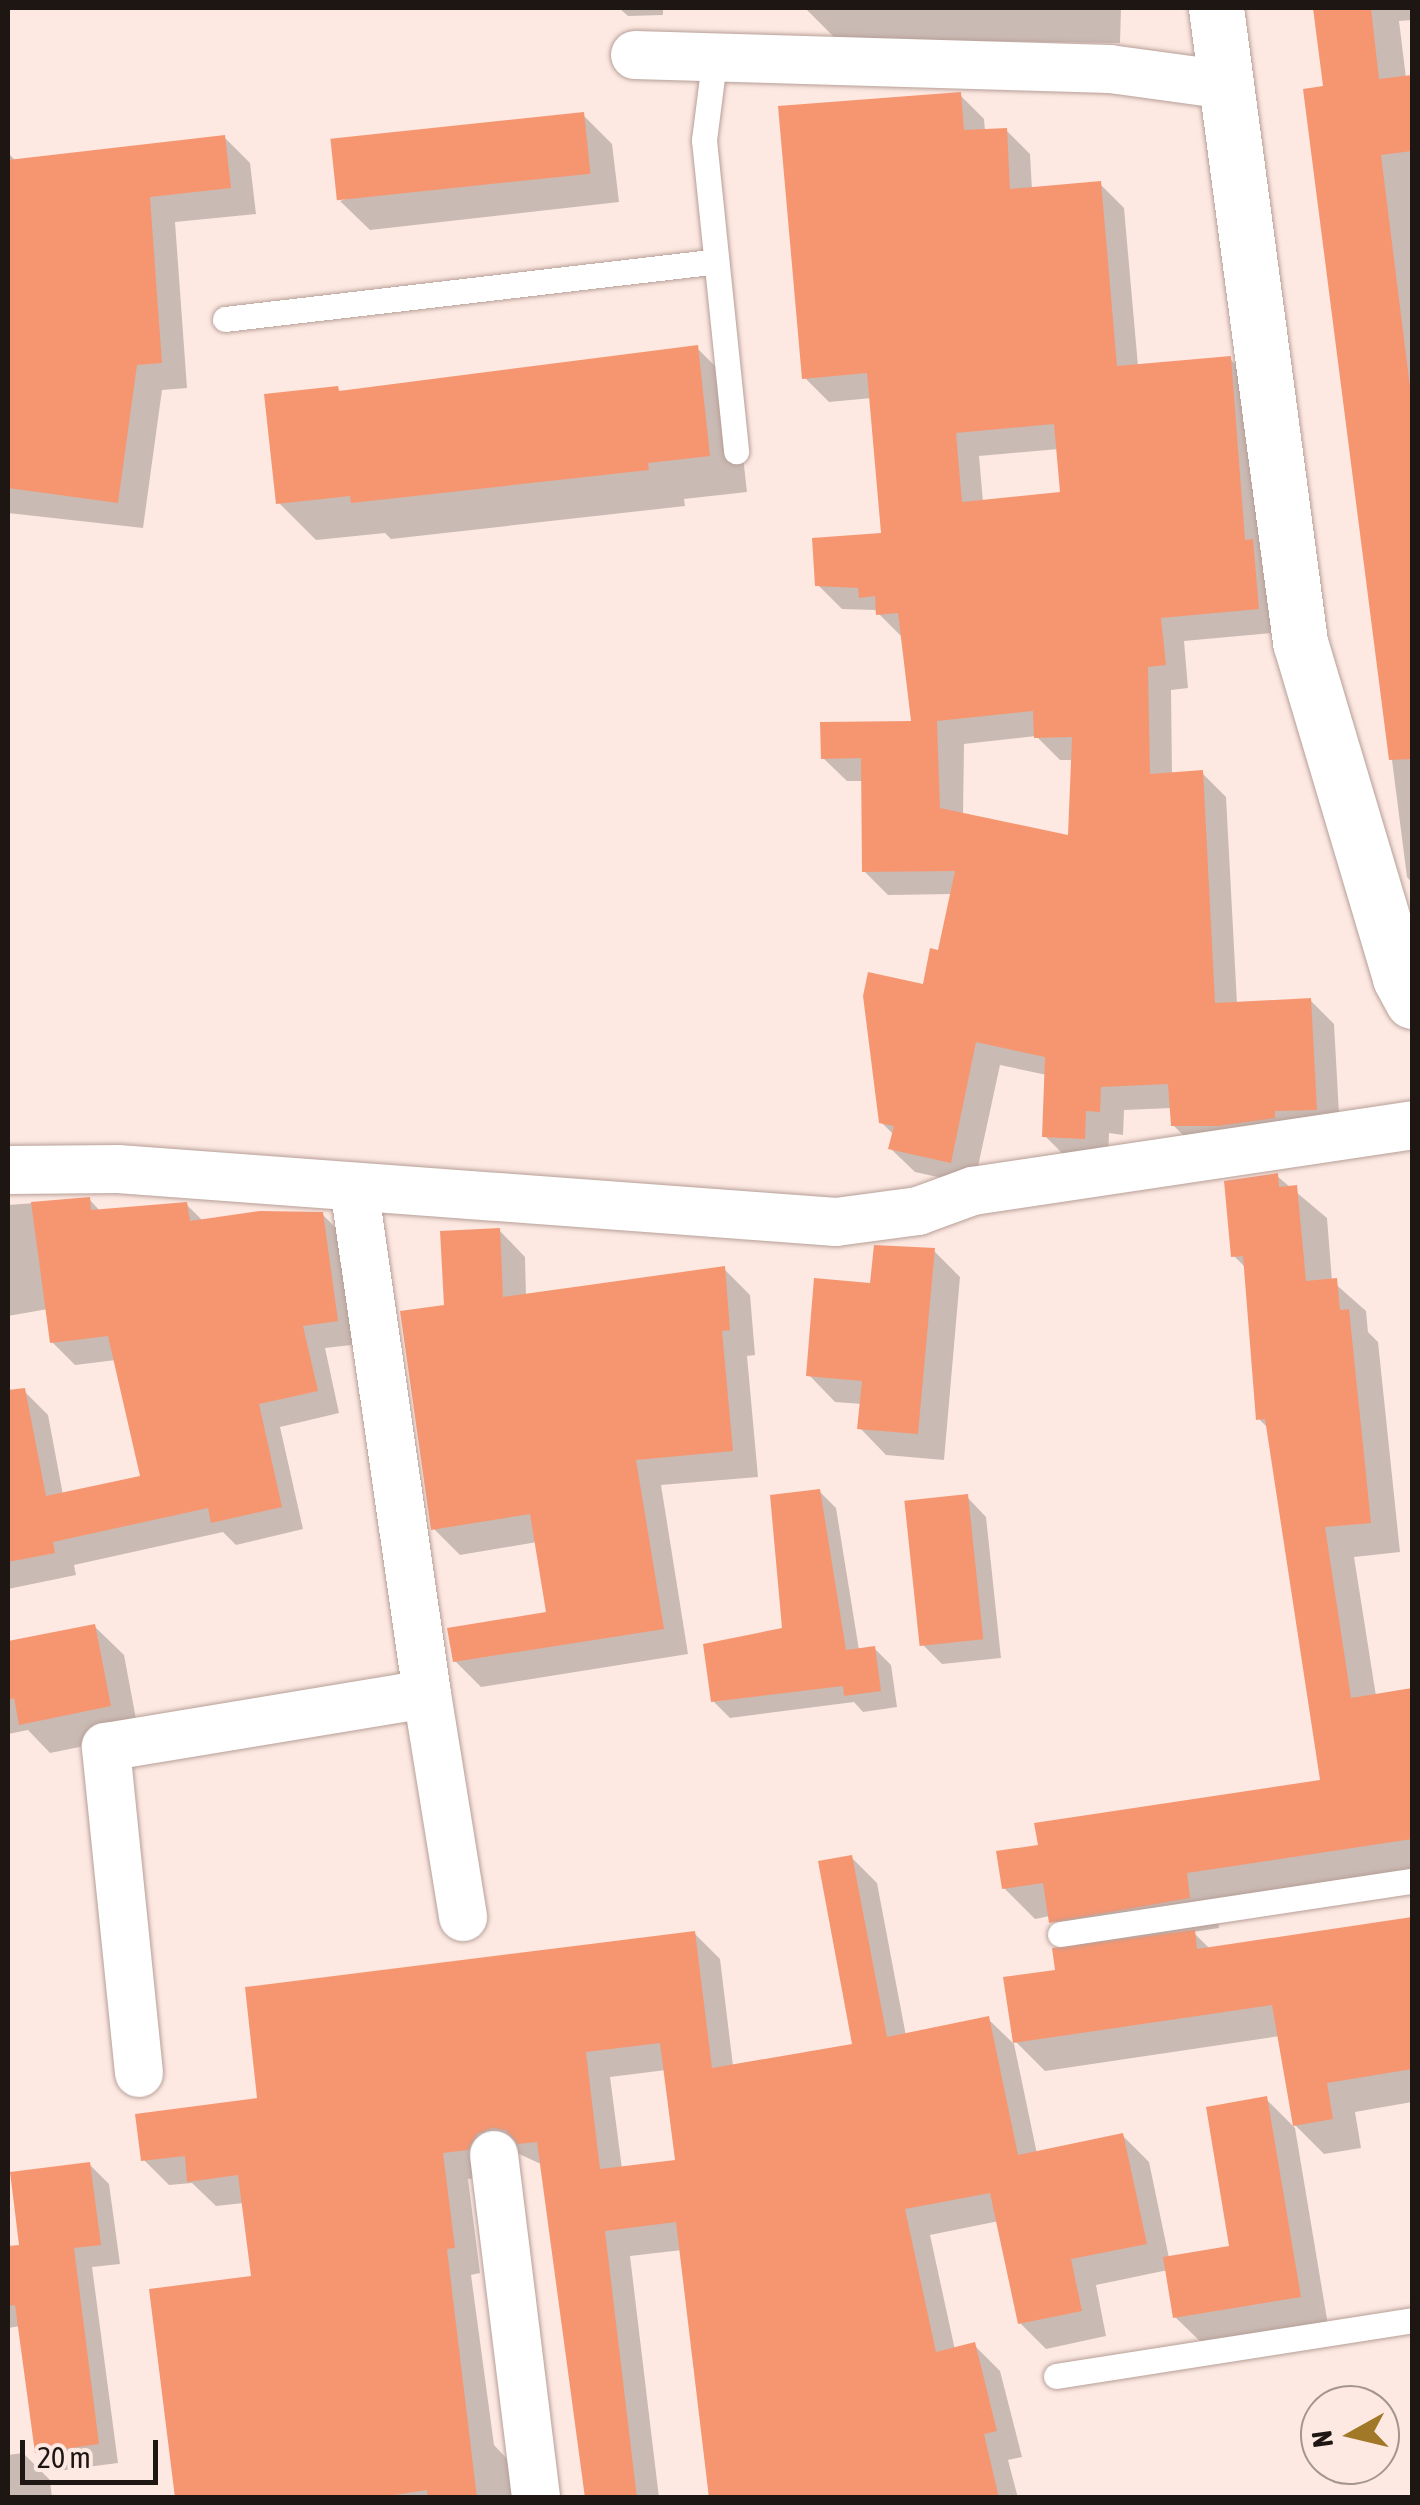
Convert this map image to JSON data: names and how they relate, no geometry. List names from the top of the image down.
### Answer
{
  "scale_bar": "20 m",
  "north": "left"
}
